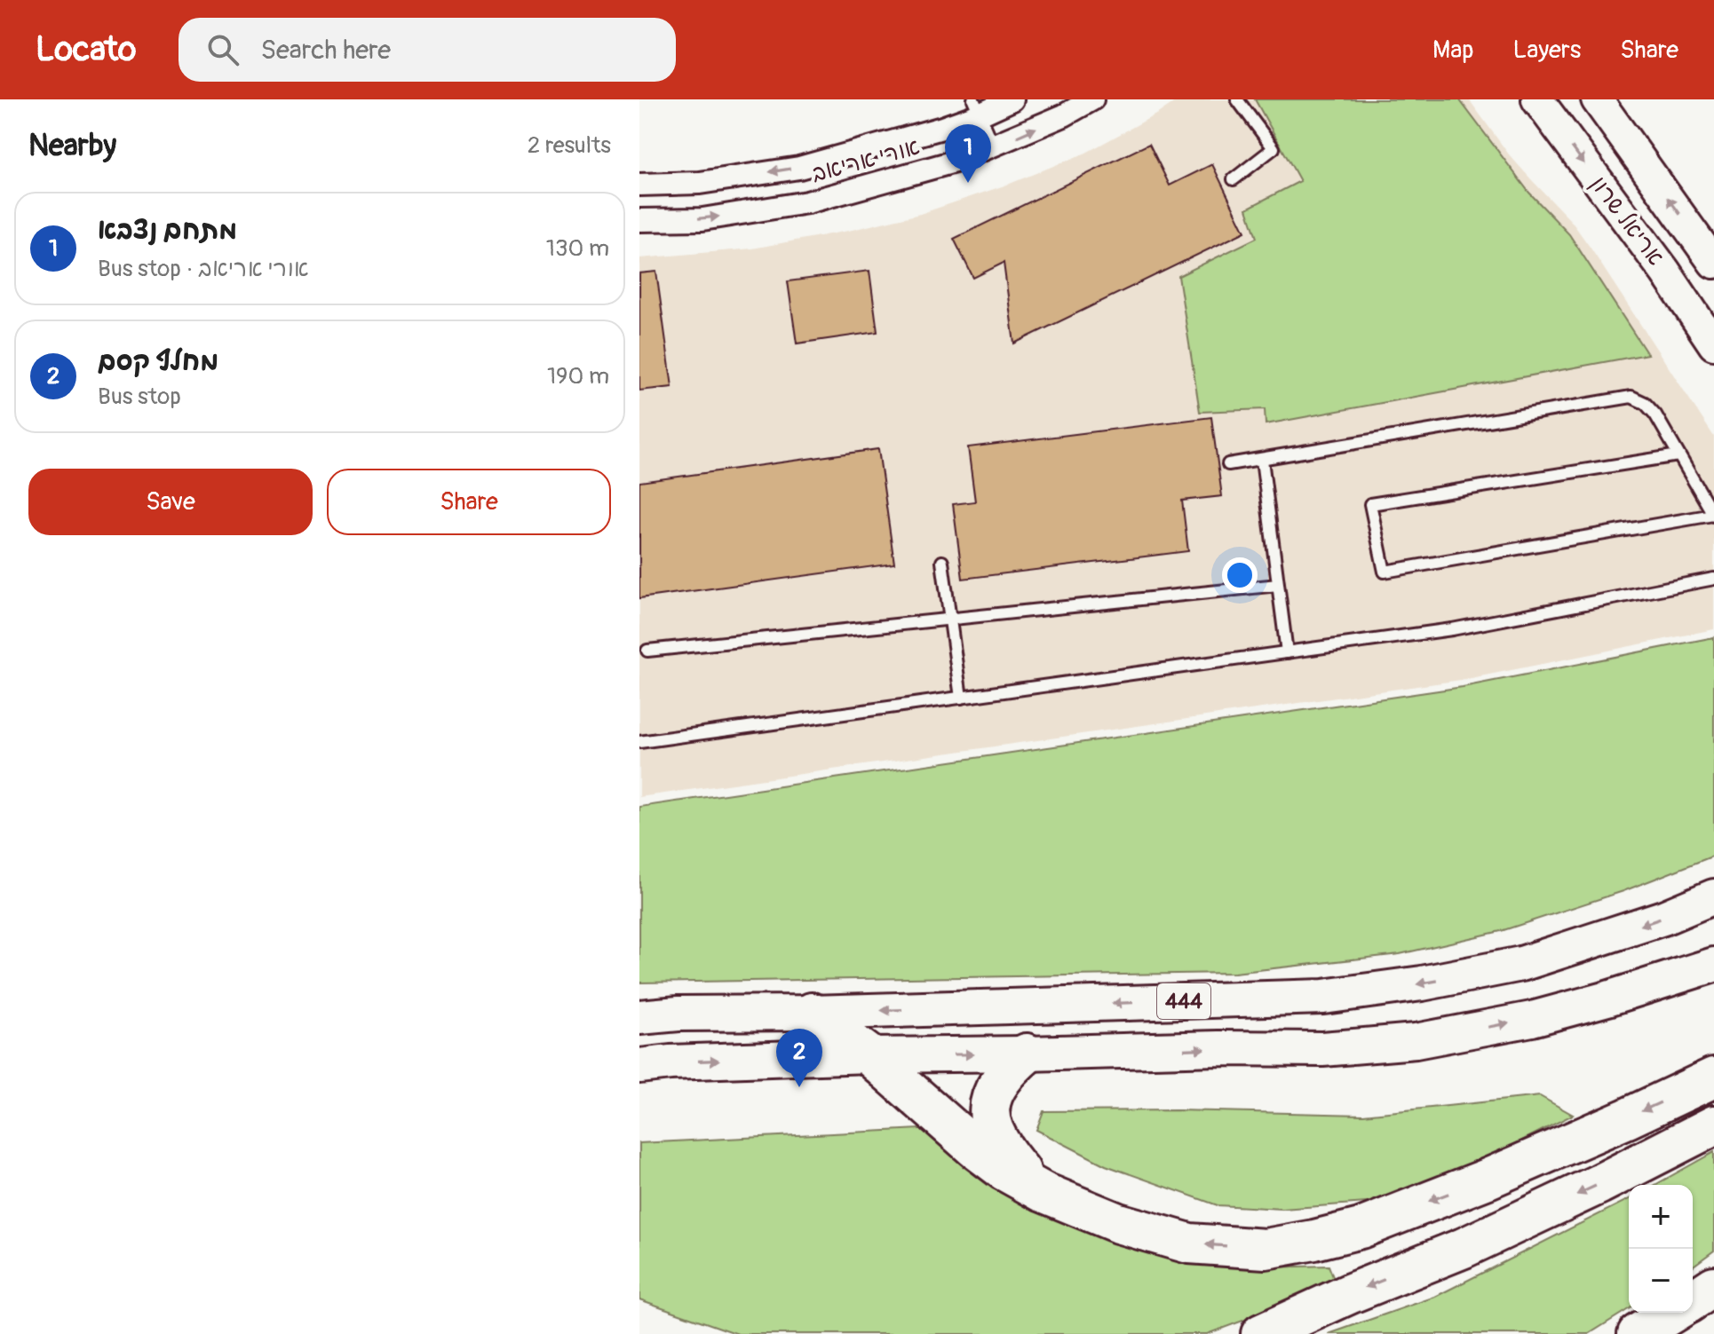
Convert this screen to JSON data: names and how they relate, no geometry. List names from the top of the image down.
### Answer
{
  "streets": {
    "main road": ["אריאל שרון", "444"],
    "street": ["אורי אריאב"]
  },
  "page": {
    "header": "Locato",
    "search": "Search here",
    "nav": ["Map", "Layers", "Share"],
    "heading": ["Nearby", "2 results"],
    "pins": ["1", "2"],
    "list": [
      {
        "mark": "1",
        "name": "מתחם נצבא",
        "note": "Bus stop · אורי אריאב",
        "value": "130 m"
      },
      {
        "mark": "2",
        "name": "מחלף קסם",
        "note": "Bus stop",
        "value": "190 m"
      }
    ],
    "buttons": ["Save", "Share"],
    "map_buttons": ["+", "−"]
  }
}
